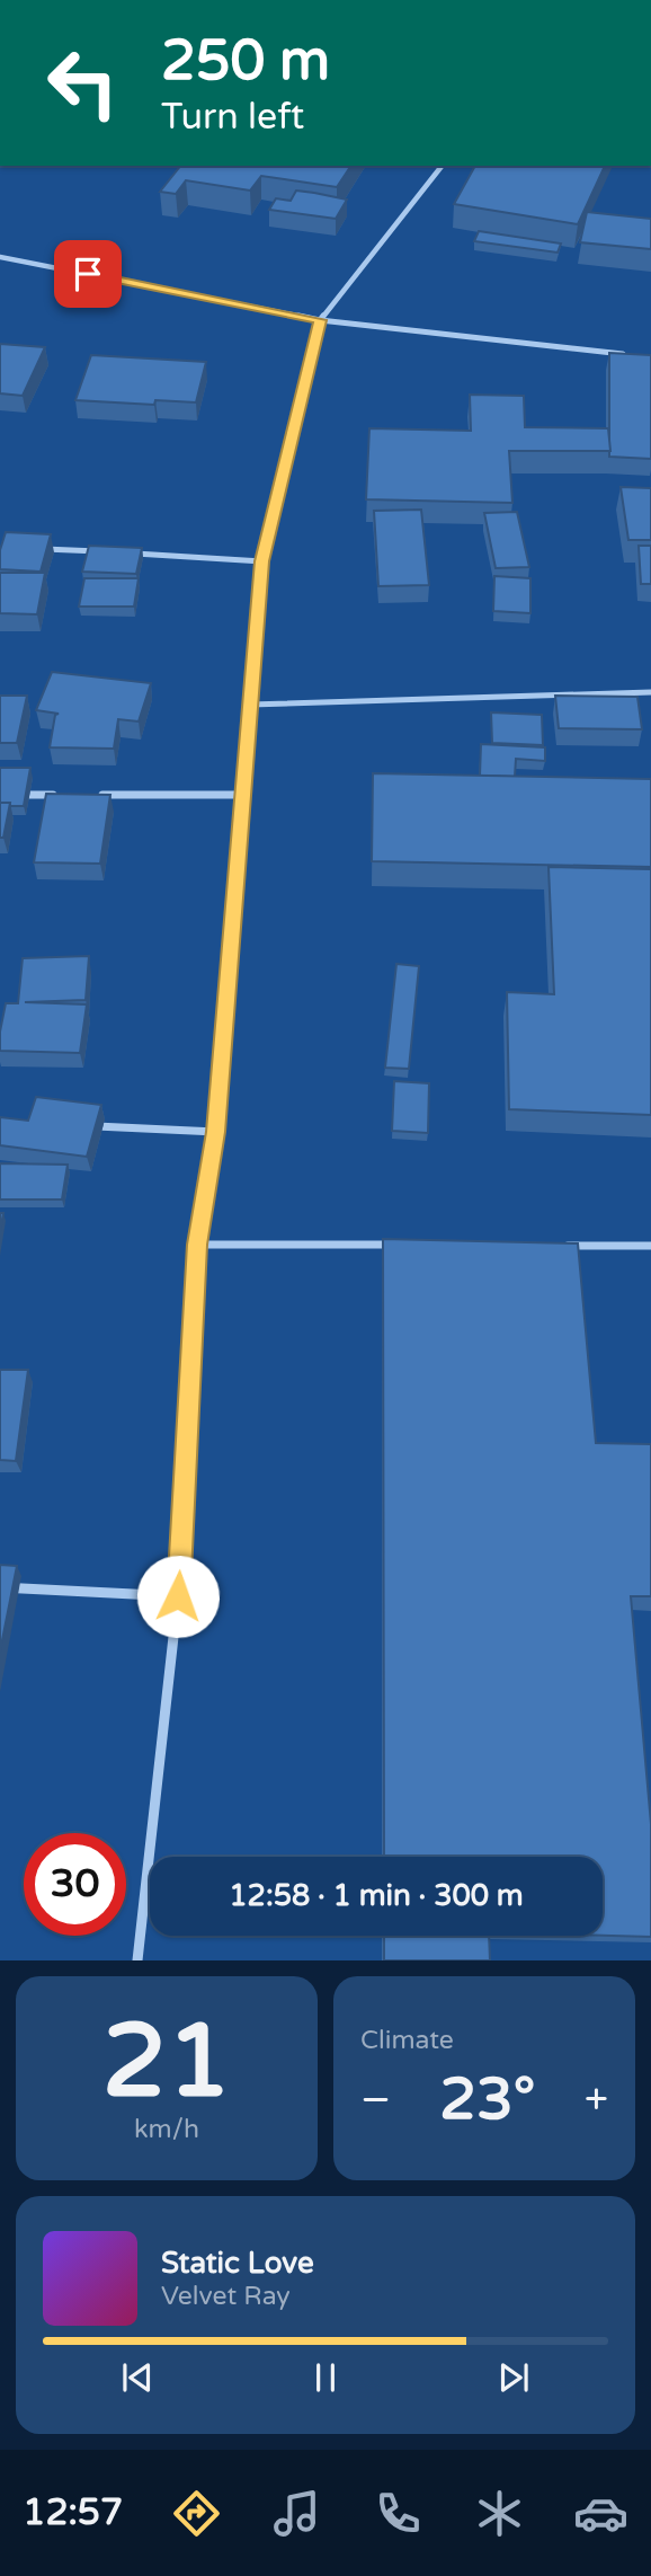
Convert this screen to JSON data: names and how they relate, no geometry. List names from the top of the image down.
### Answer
{
  "page": {
    "turn": ["250 m", "Turn left"],
    "limit": "30",
    "trip": "12:58 · 1 min · 300 m",
    "tile": [
      ["21", "km/h"],
      "Climate"
    ],
    "heat": ["−", "23°", "+"],
    "song": ["Static Love", "Velvet Ray"],
    "tabs": "12:57"
  }
}
